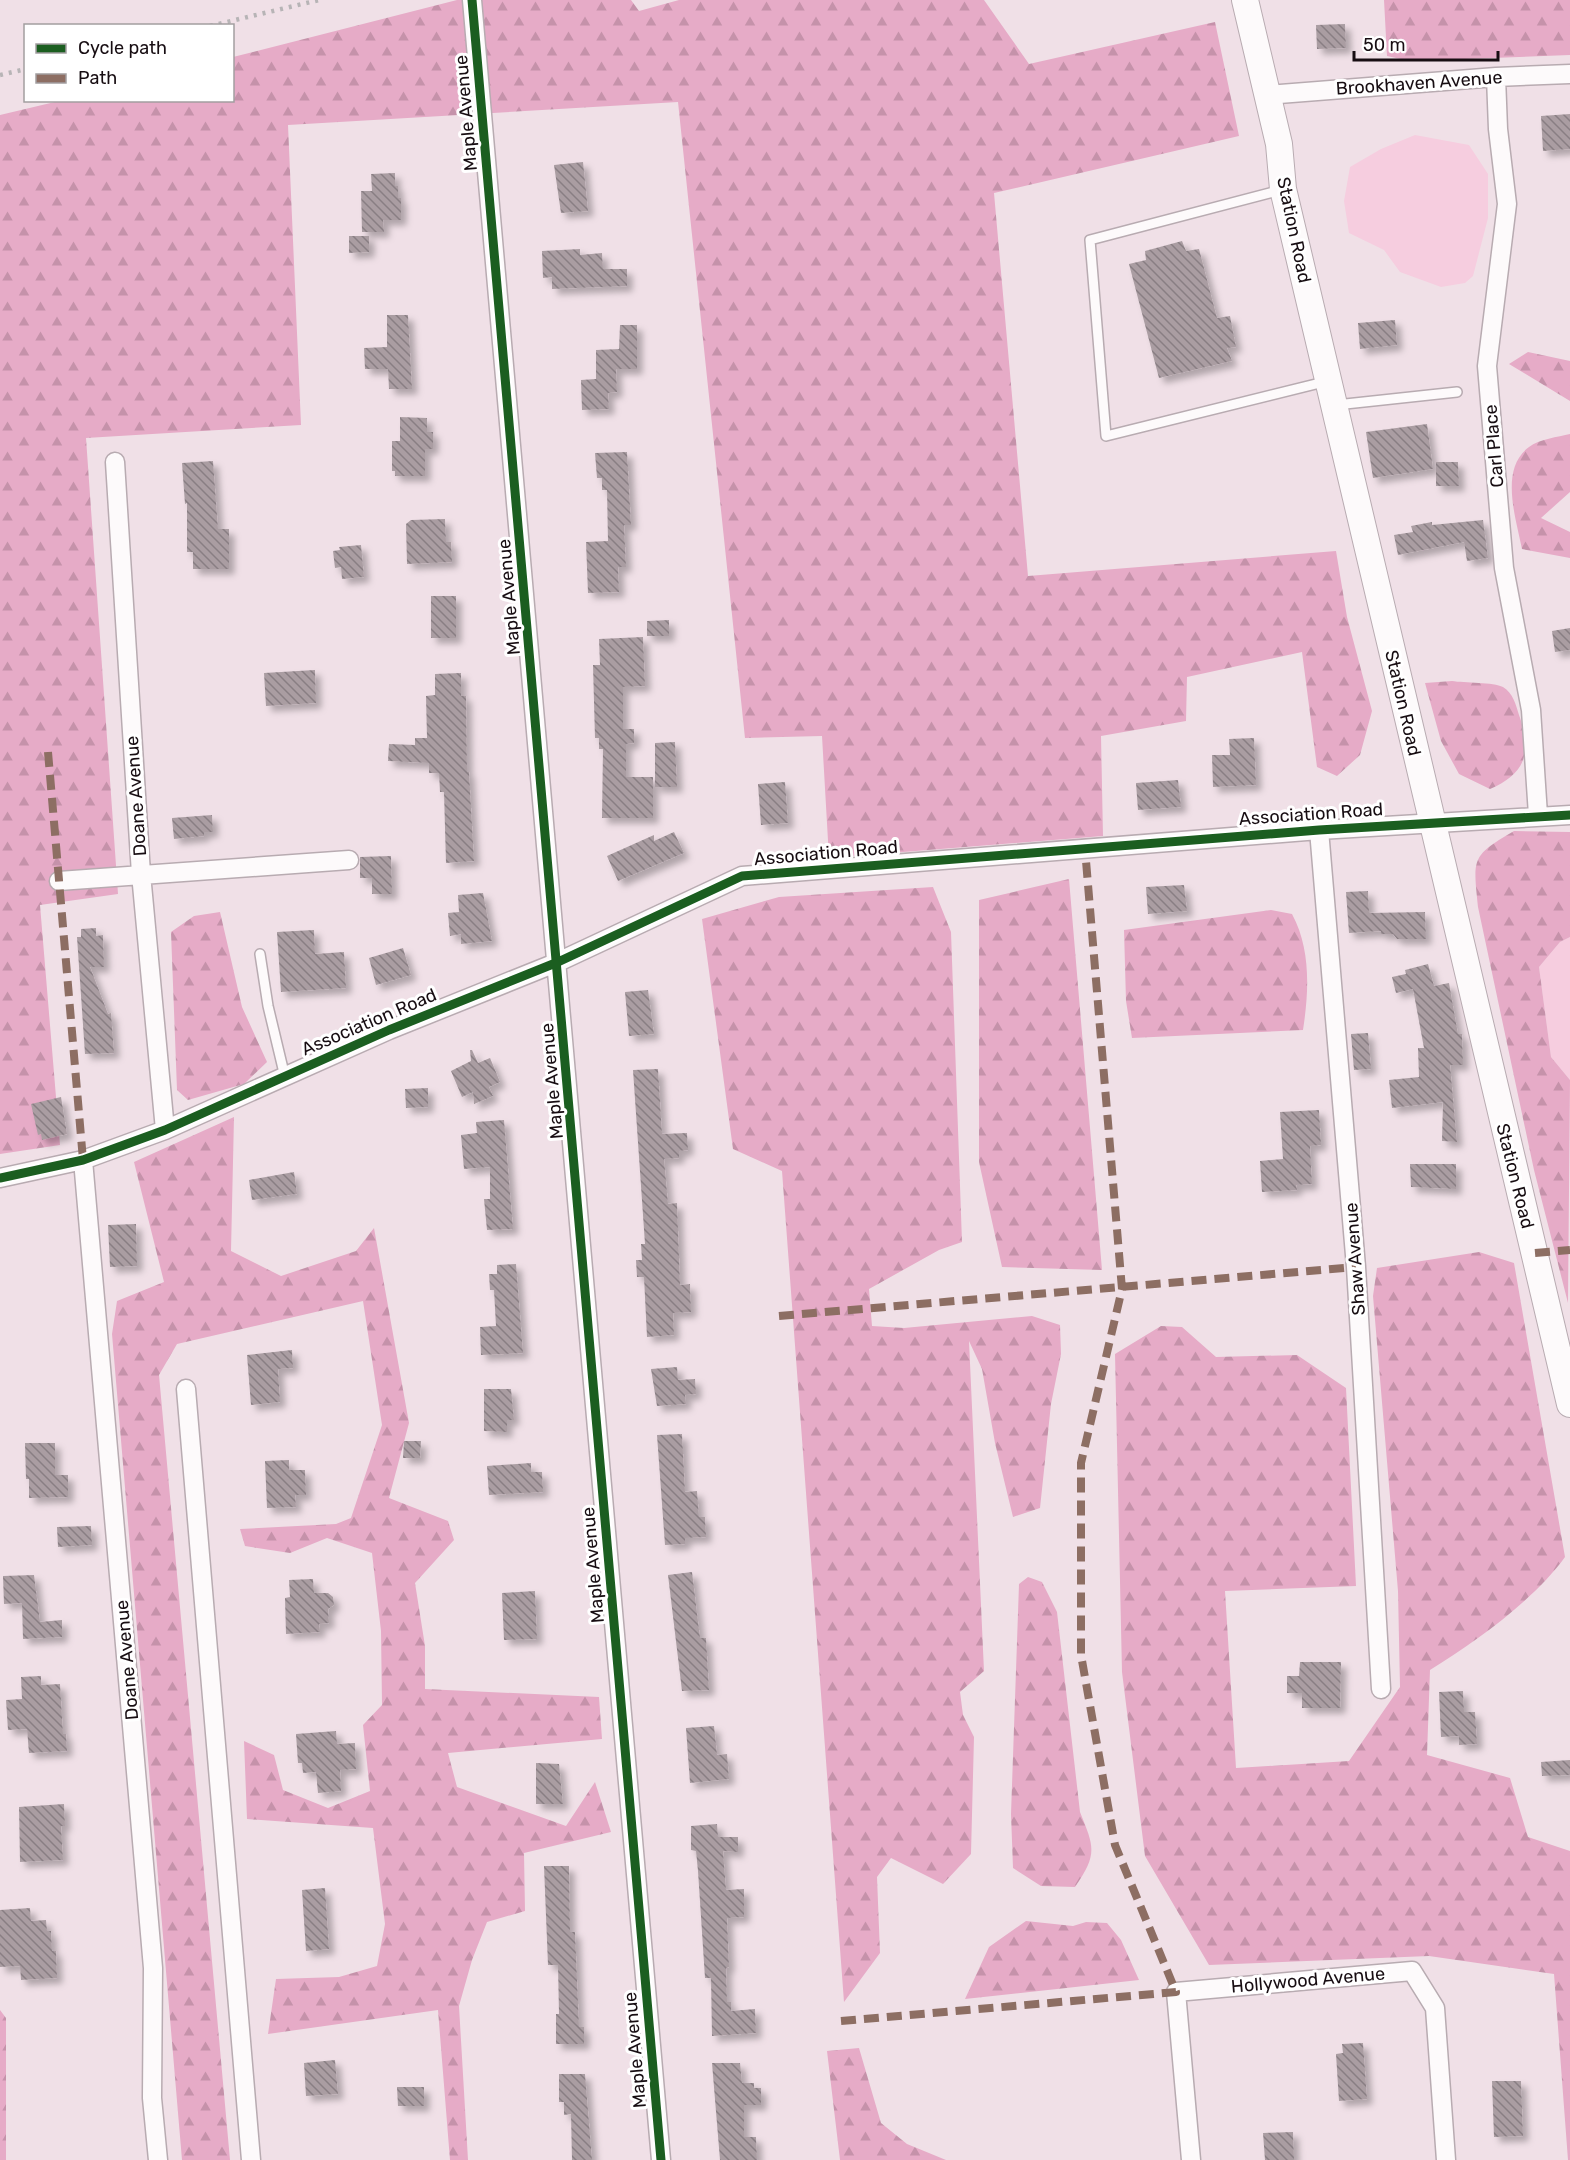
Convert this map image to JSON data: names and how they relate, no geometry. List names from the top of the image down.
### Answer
{
  "streets": {
    "main road": ["Station Road"],
    "street": [
      "Brookhaven Avenue",
      "Maple Avenue",
      "Carl Place",
      "Doane Avenue",
      "Association Road",
      "Shaw Avenue",
      "Hollywood Avenue"
    ]
  },
  "crossings": [
    ["Brookhaven Avenue", "Station Road"],
    ["Brookhaven Avenue", "Carl Place"],
    ["Maple Avenue", "Association Road"],
    ["Station Road", "Association Road"],
    ["Carl Place", "Association Road"],
    ["Doane Avenue", "Association Road"],
    ["Association Road", "Shaw Avenue"]
  ],
  "legend": ["Cycle path", "Path"],
  "scale_bar": "50 m"
}
